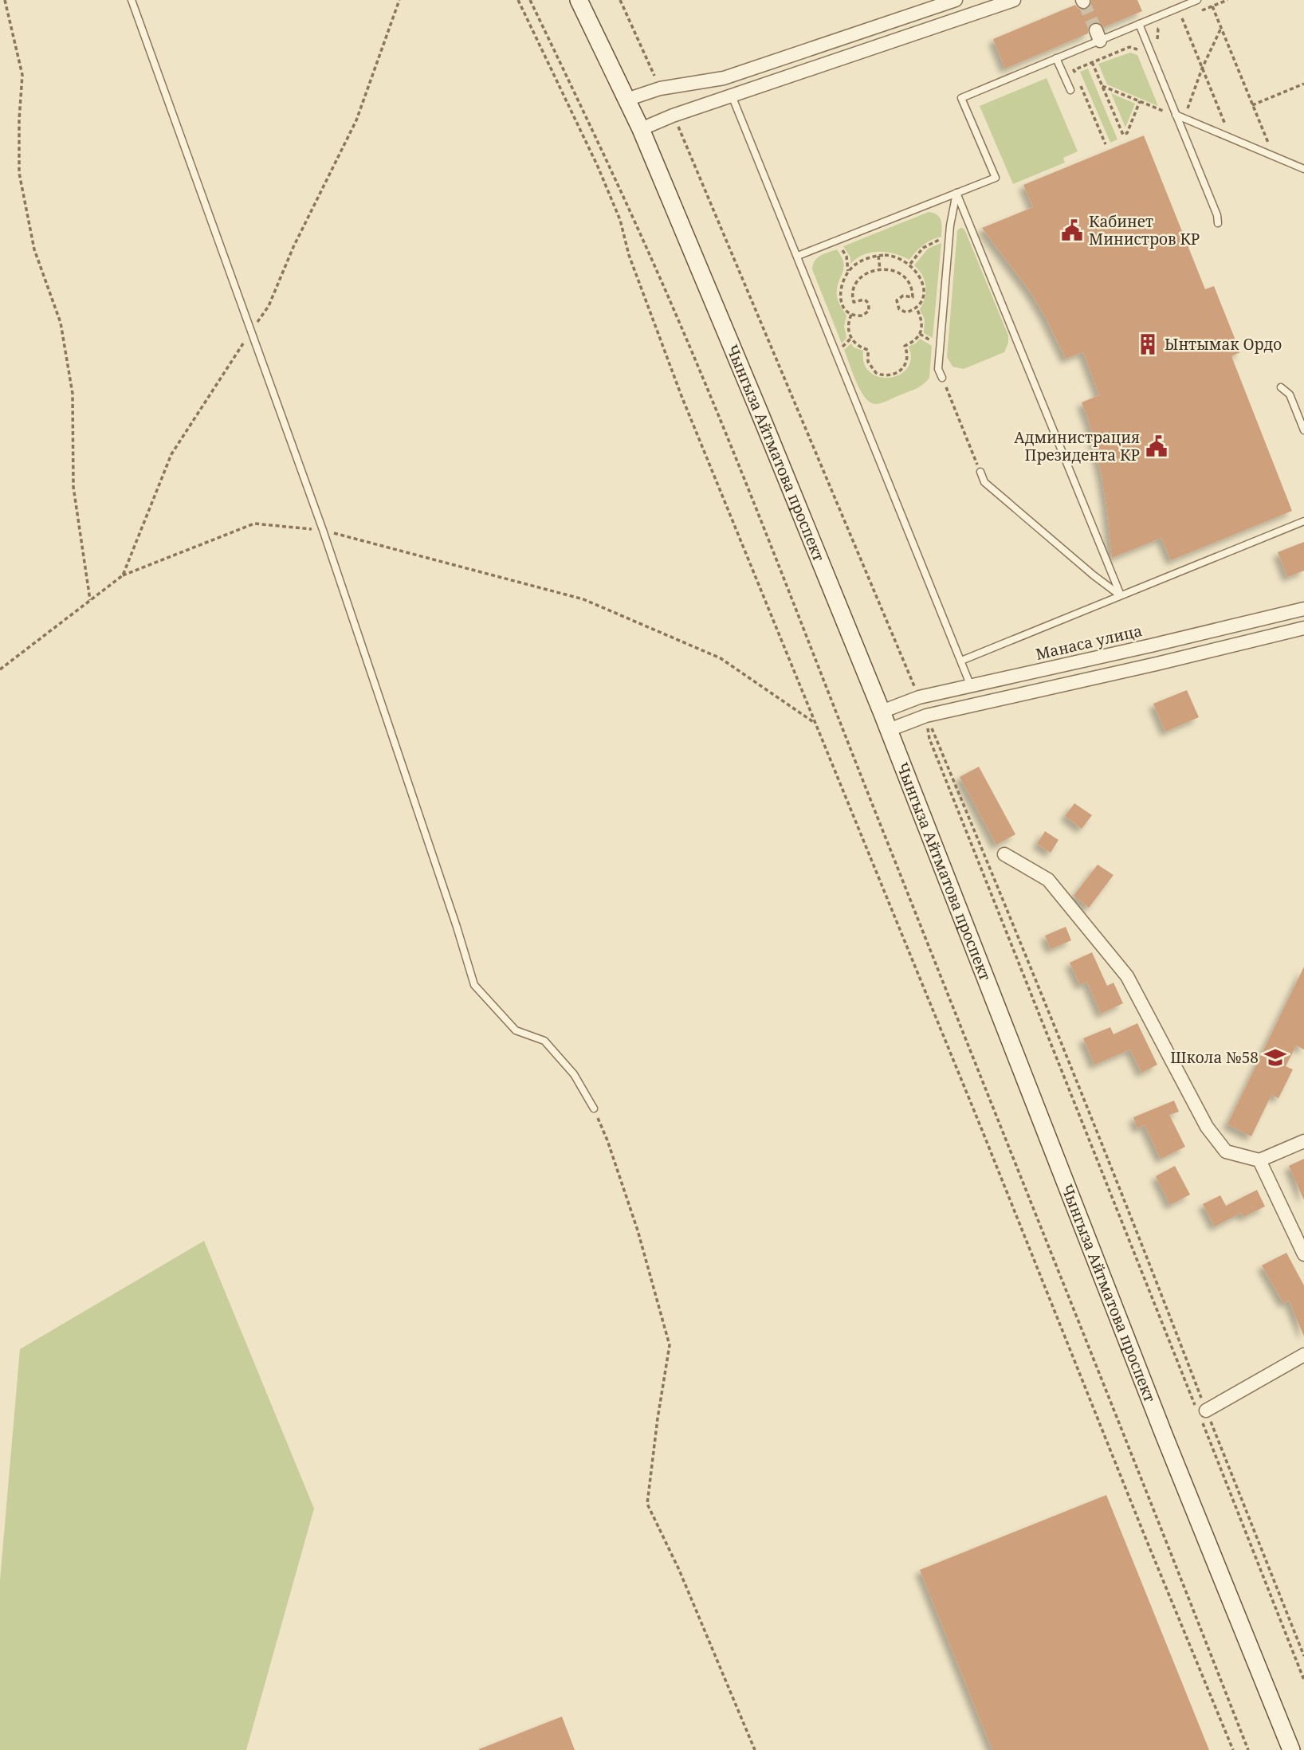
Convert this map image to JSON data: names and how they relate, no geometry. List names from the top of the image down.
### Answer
{
  "streets": {
    "main road": ["Чынгыза Айтматова проспект"],
    "street": ["Манаса улица"]
  },
  "crossings": [
    ["Чынгыза Айтматова проспект", "Манаса улица"]
  ],
  "places": {
    "public building": ["Кабинет Министров КР", "Администрация Президента КР"],
    "building": ["Ынтымак Ордо"],
    "school or university": ["Школа №58"]
  }
}
